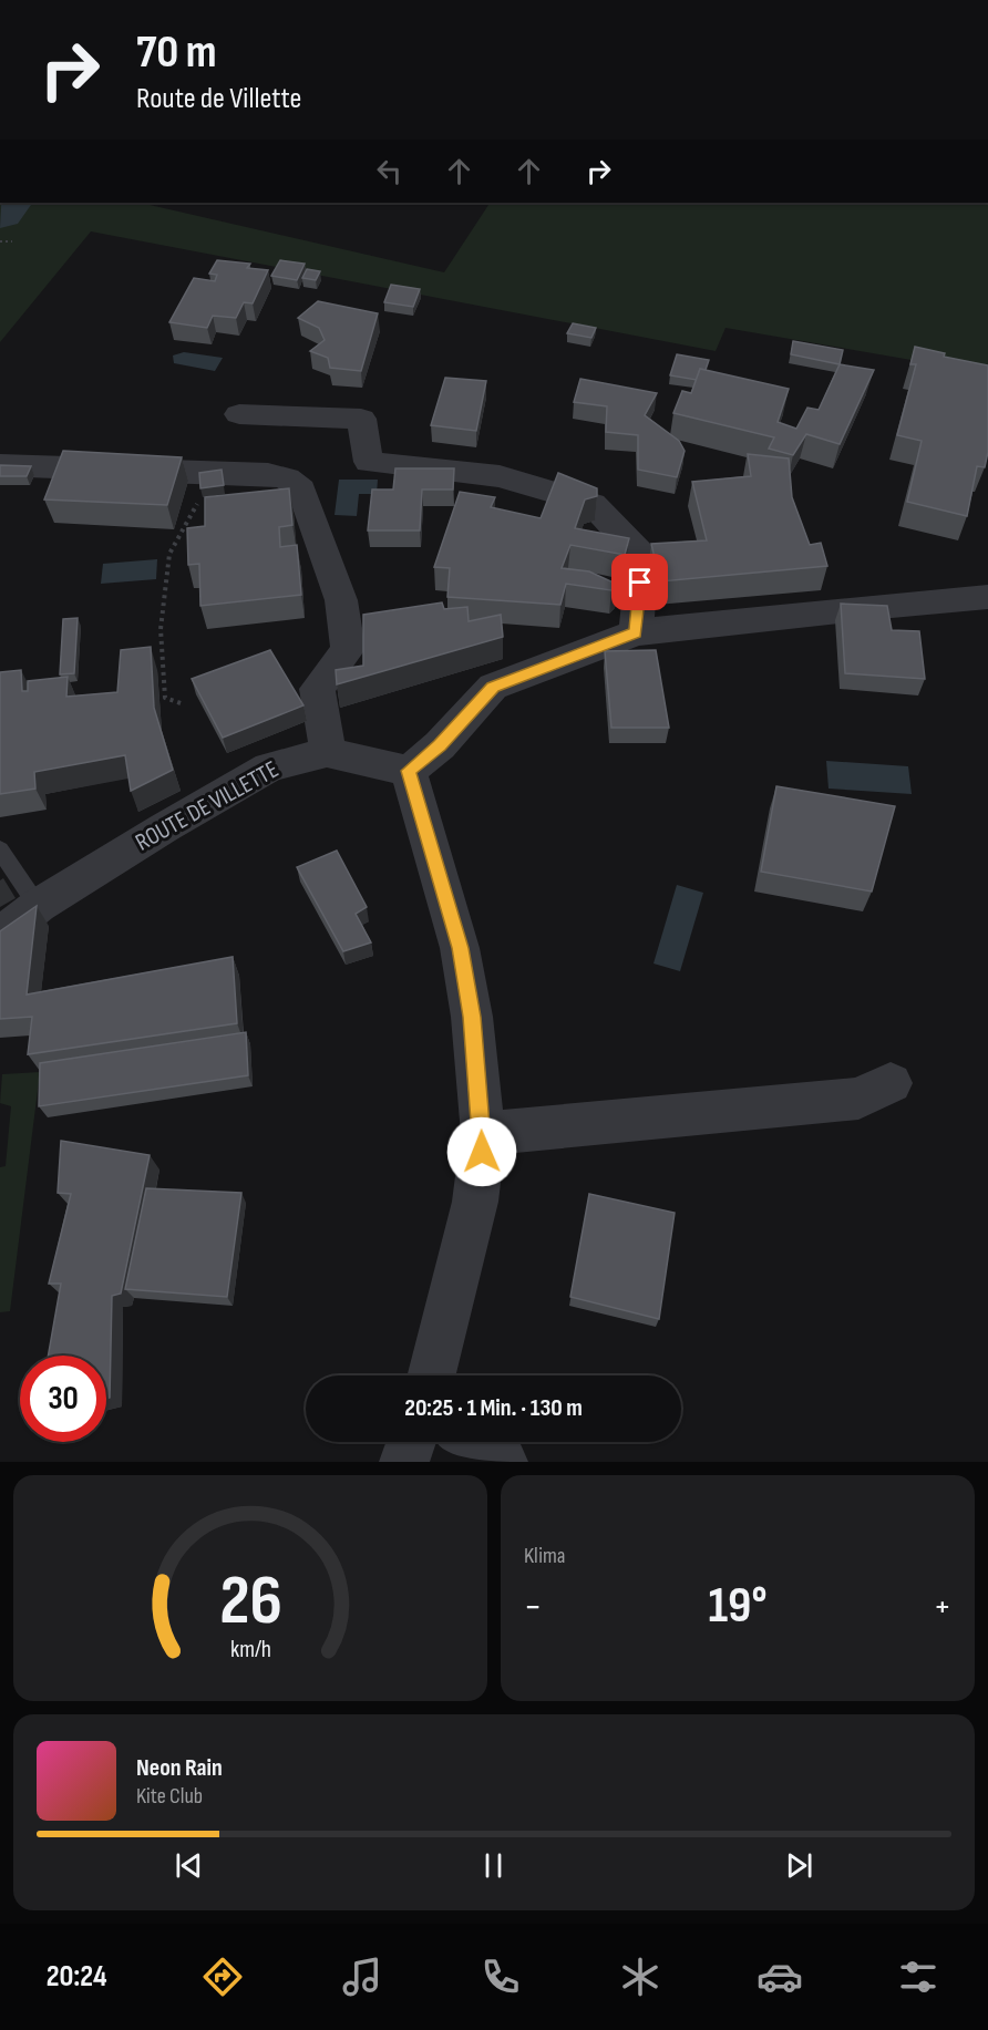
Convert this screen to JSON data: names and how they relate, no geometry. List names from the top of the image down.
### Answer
{
  "streets": {
    "street": ["ROUTE DE VILLETTE"]
  },
  "page": {
    "turn": ["70 m", "Route de Villette"],
    "limit": "30",
    "trip": "20:25 · 1 Min. · 130 m",
    "tile": "Klima",
    "heat": ["−", "19°", "+"],
    "song": ["Neon Rain", "Kite Club"],
    "tabs": "20:24",
    "gauge": ["26", "km/h"]
  }
}
